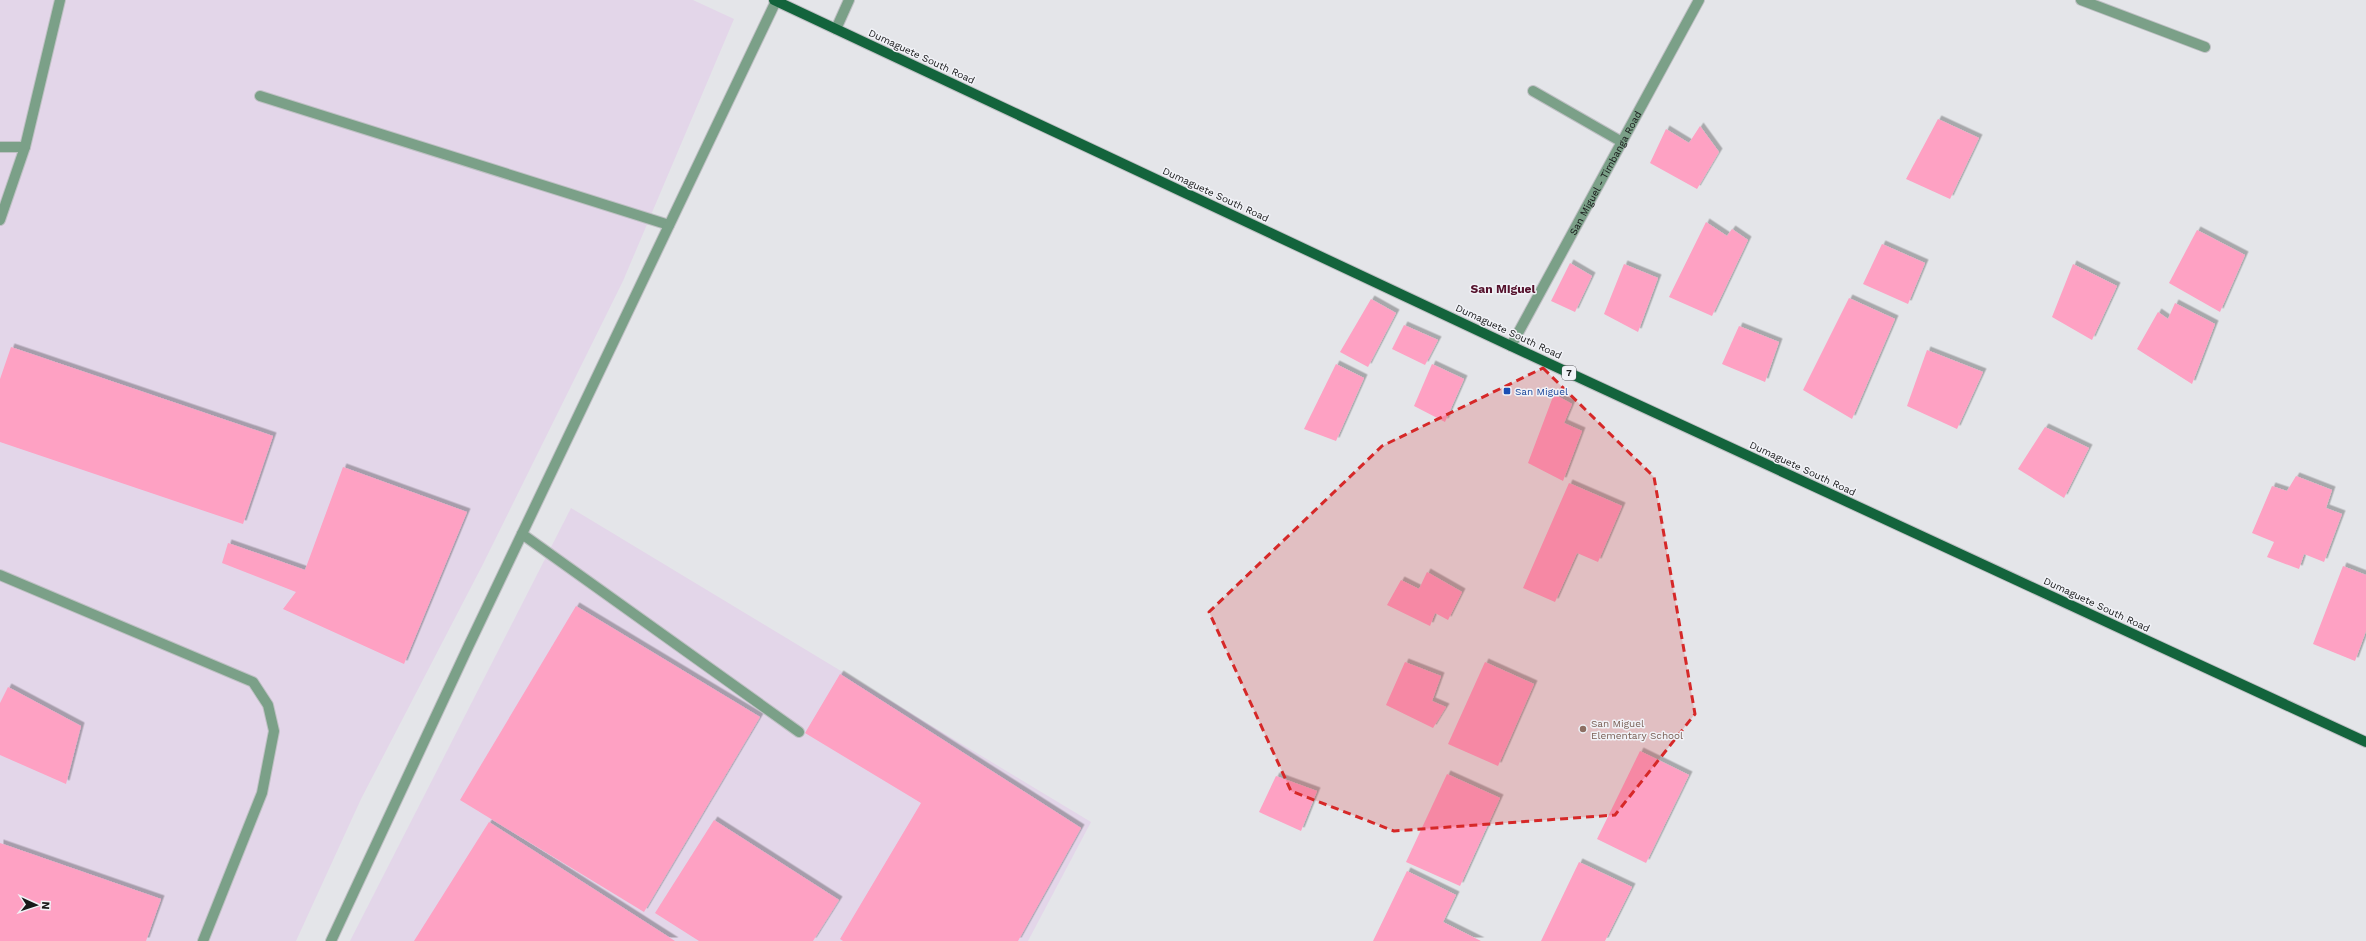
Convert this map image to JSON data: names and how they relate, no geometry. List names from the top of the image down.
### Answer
{
  "streets": {
    "main road": ["Dumaguete South Road", "7"],
    "street": ["San Miguel - Timbanga Road"]
  },
  "crossings": [
    ["Dumaguete South Road", "San Miguel - Timbanga Road"]
  ],
  "districts": ["San Miguel"],
  "places": {
    "transit": ["San Miguel"],
    "other": ["San Miguel Elementary School"]
  },
  "north": "right"
}
